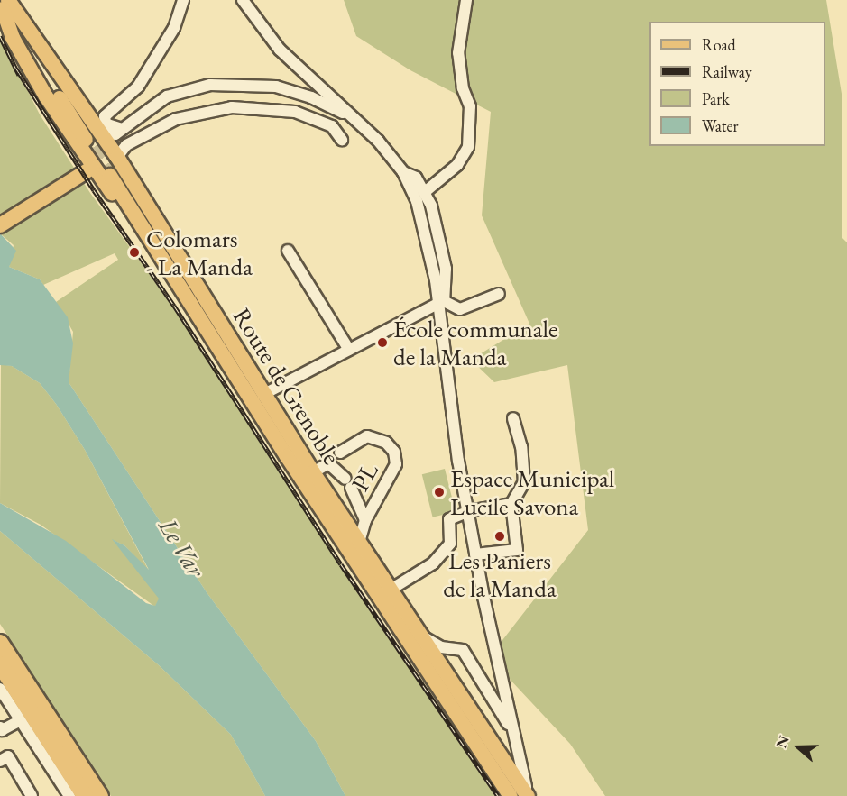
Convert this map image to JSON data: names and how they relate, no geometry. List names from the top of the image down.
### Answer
{
  "streets": {
    "main road": ["Route de Grenoble"],
    "street": ["PL"]
  },
  "crossings": [
    ["Route de Grenoble", "PL"]
  ],
  "water": ["Le Var"],
  "places": [
    "Colomars - La Manda",
    "École communale de la Manda",
    "Espace Municipal Lucile Savona",
    "Les Paniers de la Manda"
  ],
  "legend": [
    "Road",
    "Railway",
    "Park",
    "Water"
  ],
  "north": "left"
}
